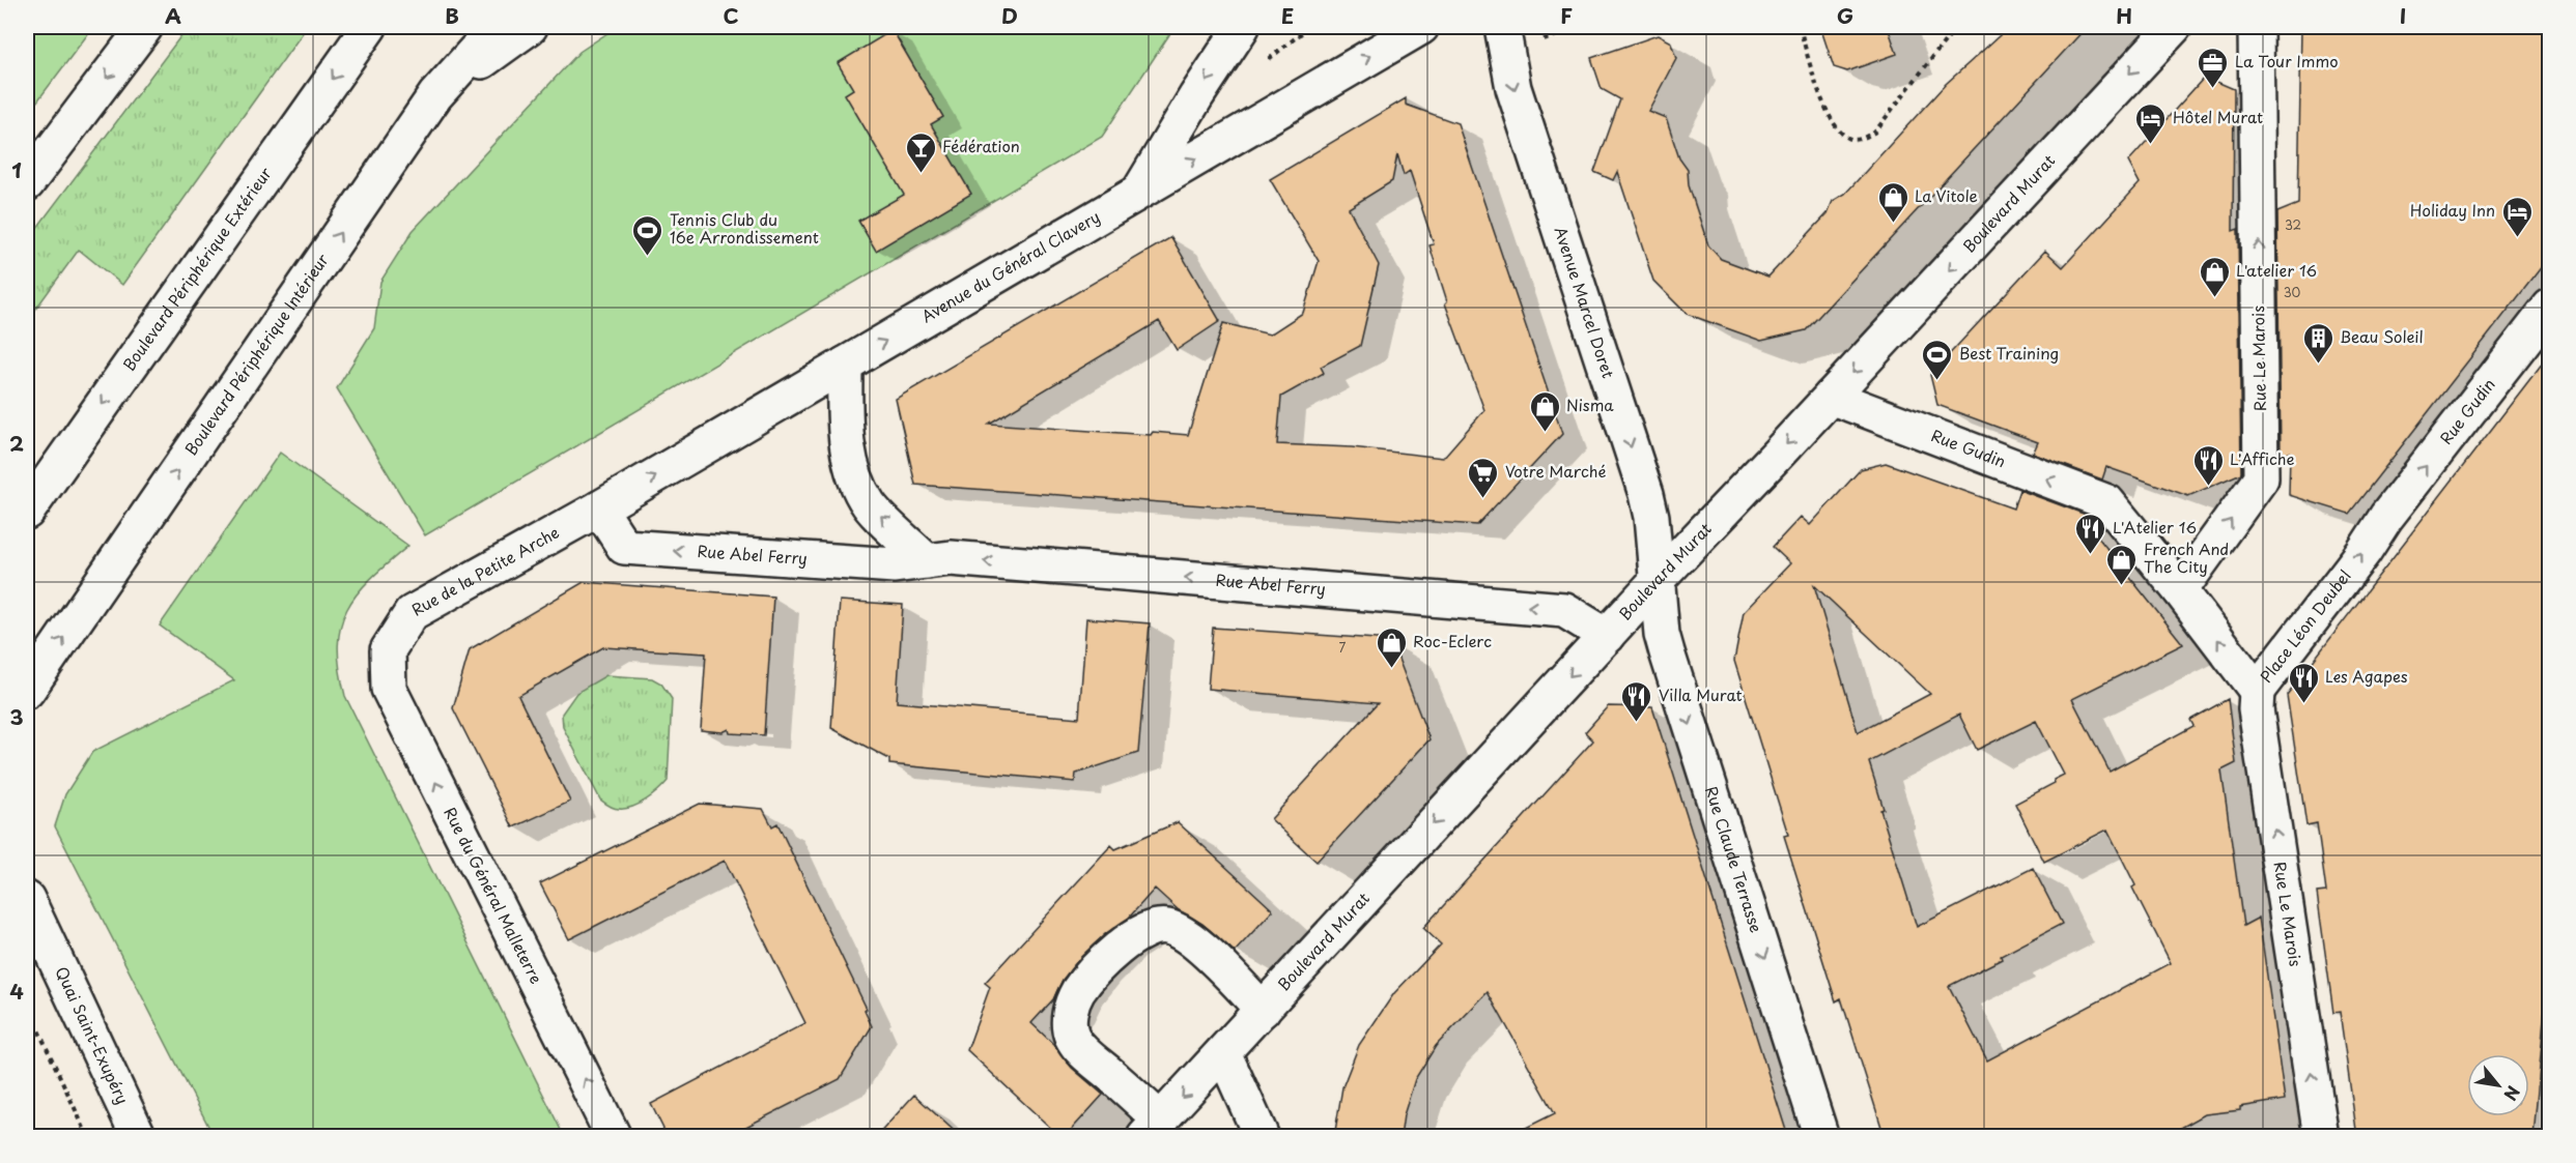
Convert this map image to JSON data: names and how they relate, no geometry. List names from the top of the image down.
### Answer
{
  "streets": {
    "main road": [
      "Boulevard Murat",
      "Avenue du Général Clavery",
      "Boulevard Périphérique Extérieur",
      "Avenue Marcel Doret",
      "Boulevard Périphérique Intérieur",
      "Rue Le Marois",
      "Rue Gudin",
      "Rue Abel Ferry",
      "Rue de la Petite Arche",
      "Place Léon Deubel",
      "Rue Claude Terrasse",
      "Rue du Général Malleterre",
      "Quai Saint-Exupéry"
    ]
  },
  "crossings": [
    ["Boulevard Murat", "Avenue Marcel Doret"],
    ["Boulevard Murat", "Rue Gudin"],
    ["Boulevard Murat", "Rue Abel Ferry"],
    ["Boulevard Murat", "Rue Claude Terrasse"],
    ["Avenue du Général Clavery", "Rue Abel Ferry"],
    ["Avenue du Général Clavery", "Rue de la Petite Arche"],
    ["Avenue Marcel Doret", "Rue Claude Terrasse"],
    ["Rue Le Marois", "Place Léon Deubel"],
    ["Rue Gudin", "Place Léon Deubel"],
    ["Rue Abel Ferry", "Rue de la Petite Arche"],
    ["Rue de la Petite Arche", "Rue du Général Malleterre"]
  ],
  "one_way": [
    "Boulevard Murat",
    "Avenue du Général Clavery",
    "Avenue Marcel Doret",
    "Boulevard Périphérique Intérieur",
    "Rue Le Marois",
    "Rue Abel Ferry",
    "Place Léon Deubel",
    "Rue Claude Terrasse",
    "Rue du Général Malleterre"
  ],
  "places": {
    "office": ["La Tour Immo"],
    "hotel": ["Hôtel Murat", "Holiday Inn"],
    "bar": ["Fédération"],
    "shop": [
      "La Vitole",
      "L'atelier 16",
      "Nisma",
      "French And The City",
      "Roc-Eclerc"
    ],
    "sports": ["Tennis Club du 16e Arrondissement", "Best Training"],
    "building": ["Beau Soleil"],
    "restaurant": [
      "L'Affiche",
      "L'Atelier 16",
      "Les Agapes",
      "Villa Murat"
    ],
    "supermarket": ["Votre Marché"]
  },
  "house_numbers": ["32", "30", "7"],
  "north": "bottom right",
  "grid": {
    "columns": [
      "A",
      "B",
      "C",
      "D",
      "E",
      "F",
      "G",
      "H",
      "I"
    ],
    "rows": [
      "1",
      "2",
      "3",
      "4"
    ]
  }
}
